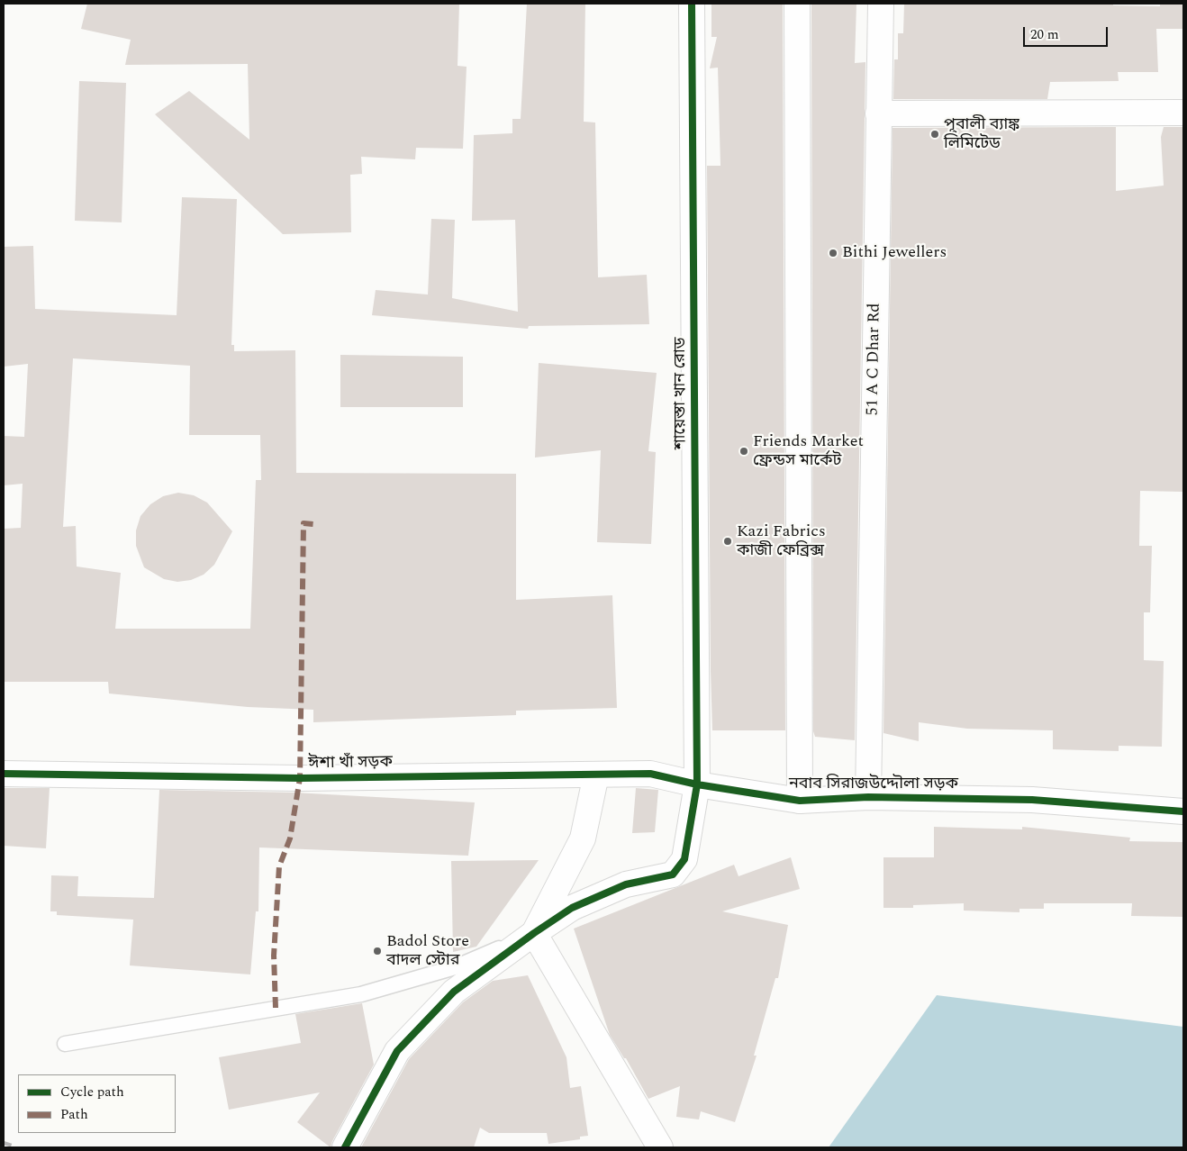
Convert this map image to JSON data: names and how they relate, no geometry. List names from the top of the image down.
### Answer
{
  "streets": {
    "street": [
      "51 A C Dhar Rd",
      "শায়েস্তা খান রোড",
      "ঈশা খাঁ সড়ক",
      "নবাব সিরাজউদ্দৌলা সড়ক"
    ]
  },
  "crossings": [
    ["51 A C Dhar Rd", "নবাব সিরাজউদ্দৌলা সড়ক"],
    ["শায়েস্তা খান রোড", "ঈশা খাঁ সড়ক"],
    ["শায়েস্তা খান রোড", "নবাব সিরাজউদ্দৌলা সড়ক"],
    ["ঈশা খাঁ সড়ক", "নবাব সিরাজউদ্দৌলা সড়ক"]
  ],
  "places": [
    "পূবালী ব্যাঙ্ক লিমিটেড",
    "Bithi Jewellers",
    "Friends Market ফ্রেন্ডস মার্কেট",
    "Kazi Fabrics কাজী ফেব্রিক্স",
    "Badol Store বাদল স্টোর"
  ],
  "legend": ["Cycle path", "Path"],
  "scale_bar": "20 m"
}
